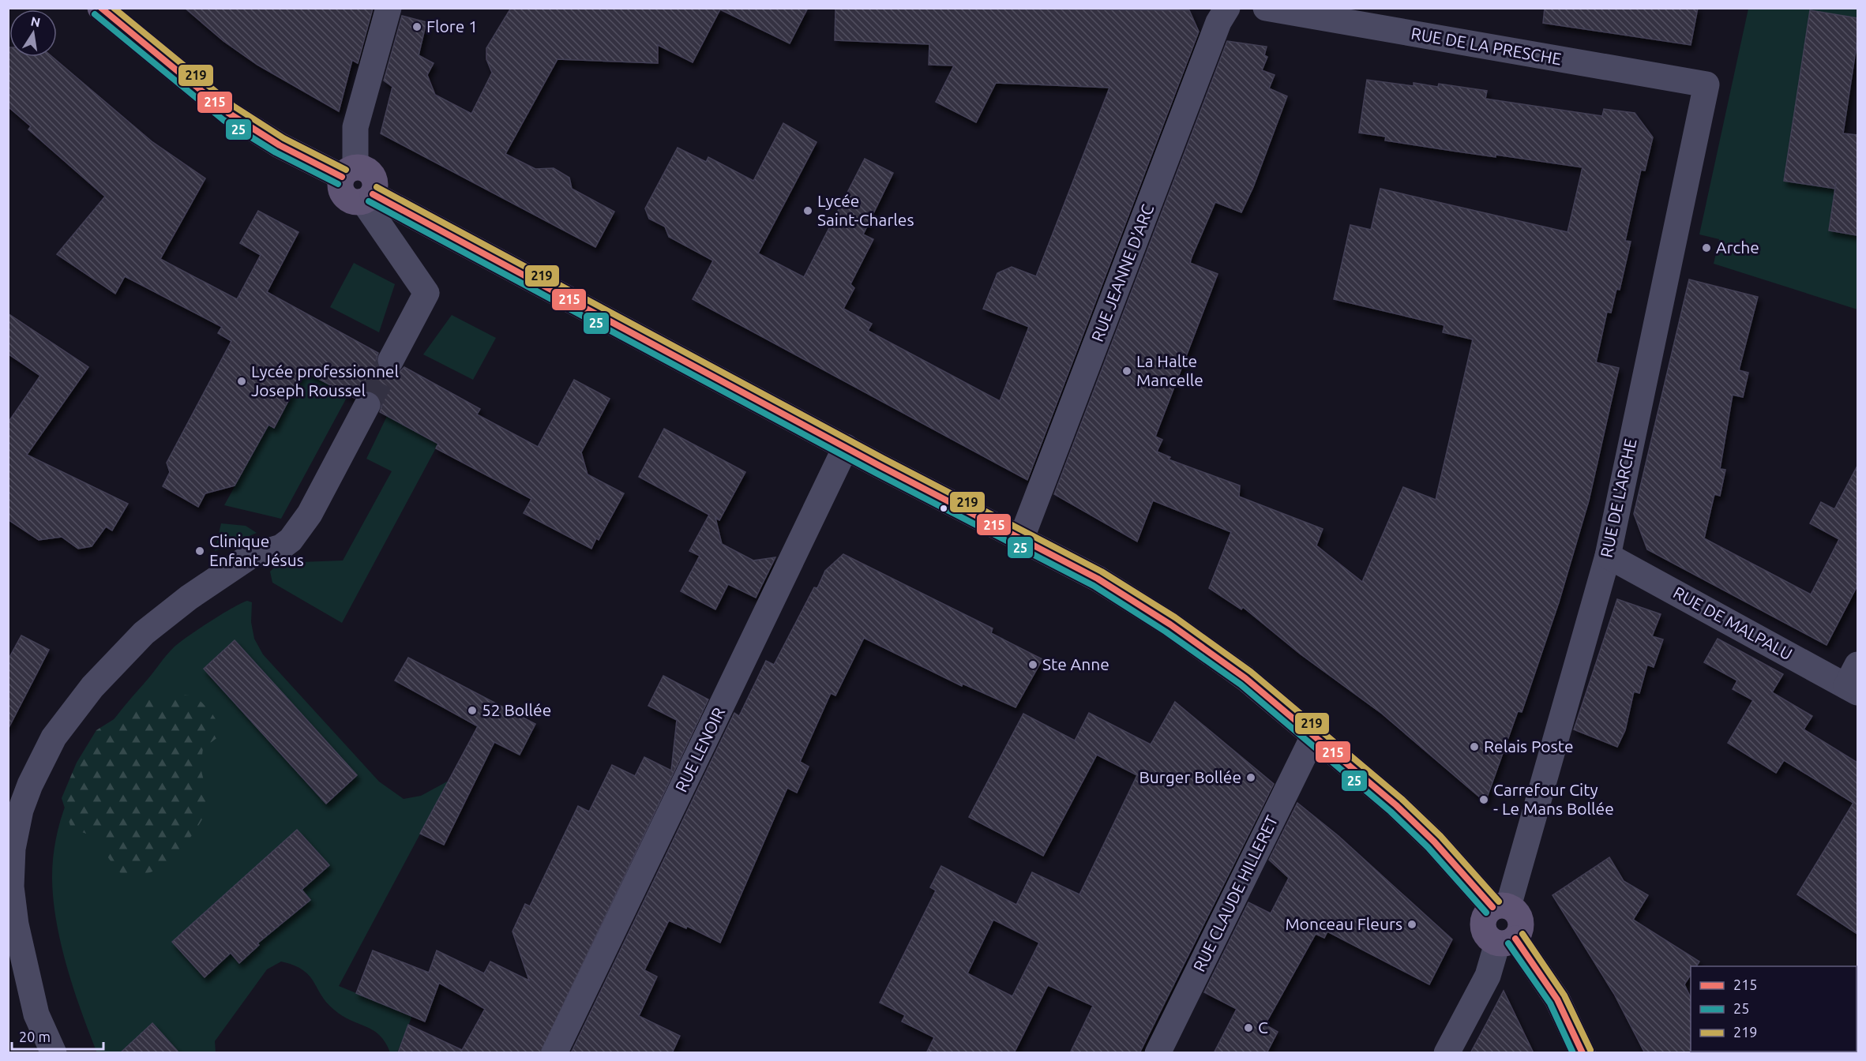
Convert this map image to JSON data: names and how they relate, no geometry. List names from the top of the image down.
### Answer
{
  "streets": {
    "street": [
      "RUE DE LA PRESCHE",
      "RUE JEANNE D'ARC",
      "RUE DE L'ARCHE",
      "RUE DE MALPALU",
      "RUE LENOIR",
      "RUE CLAUDE HILLERET"
    ]
  },
  "crossings": [
    ["RUE DE LA PRESCHE", "RUE DE L'ARCHE"],
    ["RUE DE L'ARCHE", "RUE DE MALPALU"]
  ],
  "places": [
    "Flore 1",
    "Lycée Saint-Charles",
    "Arche",
    "La Halte Mancelle",
    "Lycée professionnel Joseph Roussel",
    "Clinique Enfant Jésus",
    "Ste Anne",
    "52 Bollée",
    "Relais Poste",
    "Burger Bollée",
    "Carrefour City - Le Mans Bollée",
    "Monceau Fleurs",
    "C"
  ],
  "lines": ["transit line 215", "transit line 219", "transit line 25"],
  "legend": ["215", "25", "219"],
  "scale_bar": "20 m",
  "north": "top"
}
